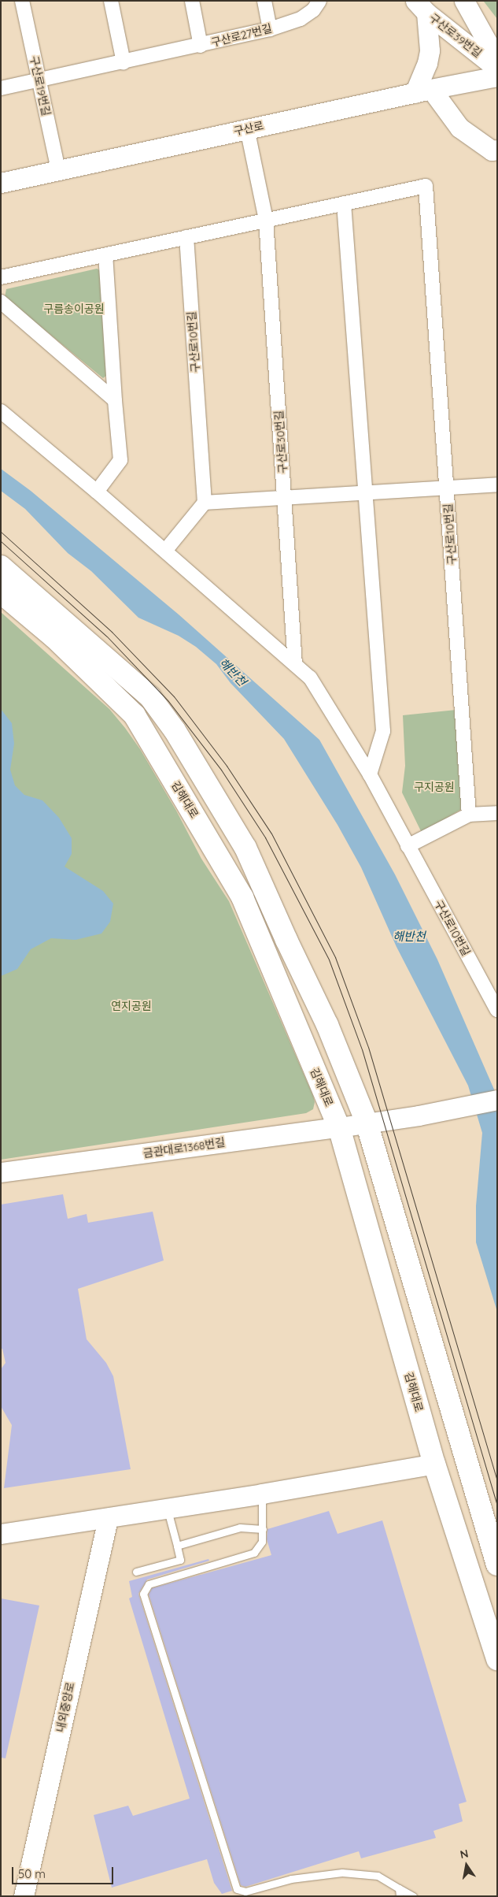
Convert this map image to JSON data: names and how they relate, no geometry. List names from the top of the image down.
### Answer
{
  "streets": {
    "main road": [
      "구산로39번길",
      "구산로",
      "김해대로",
      "금관대로1368번길",
      "내외중앙로"
    ],
    "street": [
      "구산로27번길",
      "구산로19번길",
      "구산로10번길",
      "구산로30번길"
    ]
  },
  "crossings": [
    ["구산로19번길", "구산로"],
    ["구산로", "구산로30번길"],
    ["구산로10번길", "구산로30번길"],
    ["김해대로", "금관대로1368번길"]
  ],
  "water": ["해반천"],
  "parks": ["구름송이공원", "구지공원", "연지공원"],
  "scale_bar": "50 m",
  "north": "top"
}
